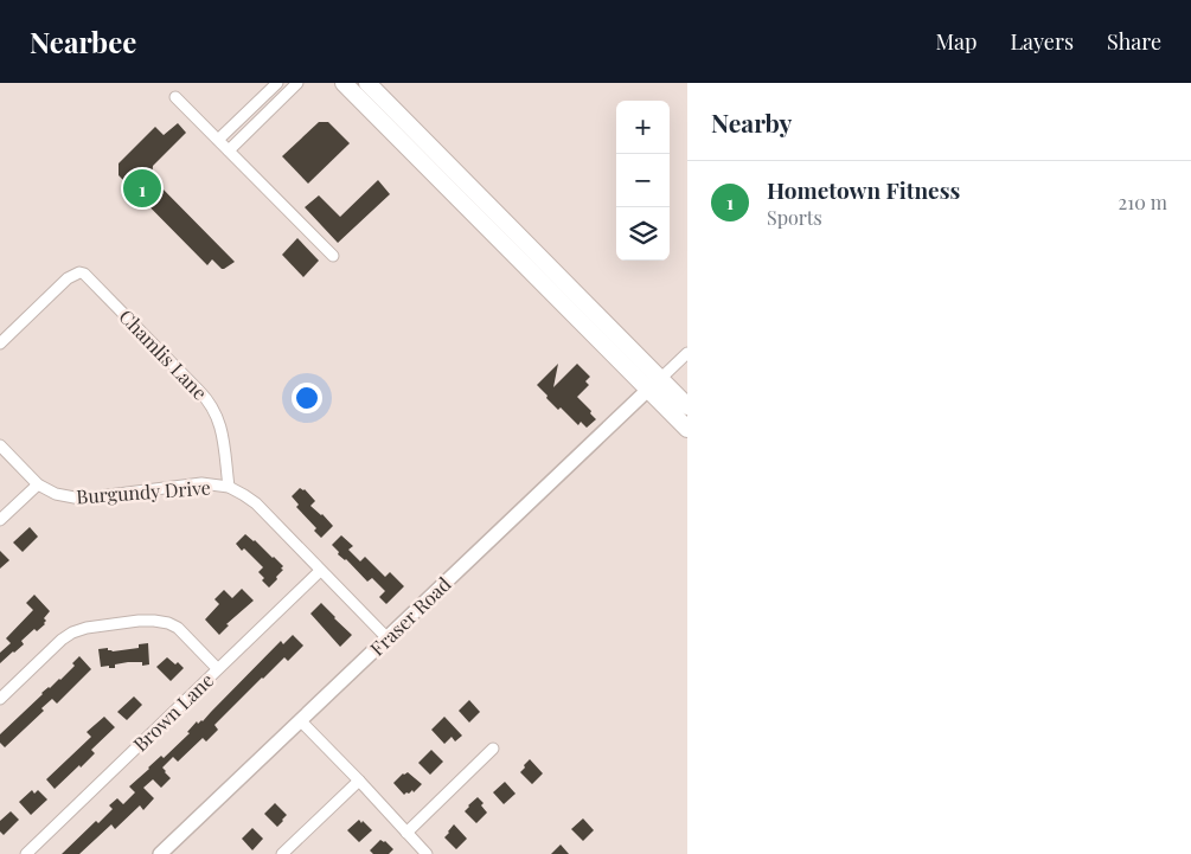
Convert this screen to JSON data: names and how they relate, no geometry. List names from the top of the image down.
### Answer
{
  "streets": {
    "street": [
      "Chamlis Lane",
      "Burgundy Drive",
      "Fraser Road",
      "Brown Lane"
    ]
  },
  "crossings": [
    ["Chamlis Lane", "Burgundy Drive"],
    ["Burgundy Drive", "Fraser Road"],
    ["Burgundy Drive", "Brown Lane"]
  ],
  "page": {
    "header": "Nearbee",
    "nav": ["Map", "Layers", "Share"],
    "heading": "Nearby",
    "map_buttons": ["+", "−"],
    "list": [
      {
        "mark": "1",
        "name": "Hometown Fitness",
        "note": "Sports",
        "value": "210 m"
      }
    ],
    "pins": "1"
  }
}
